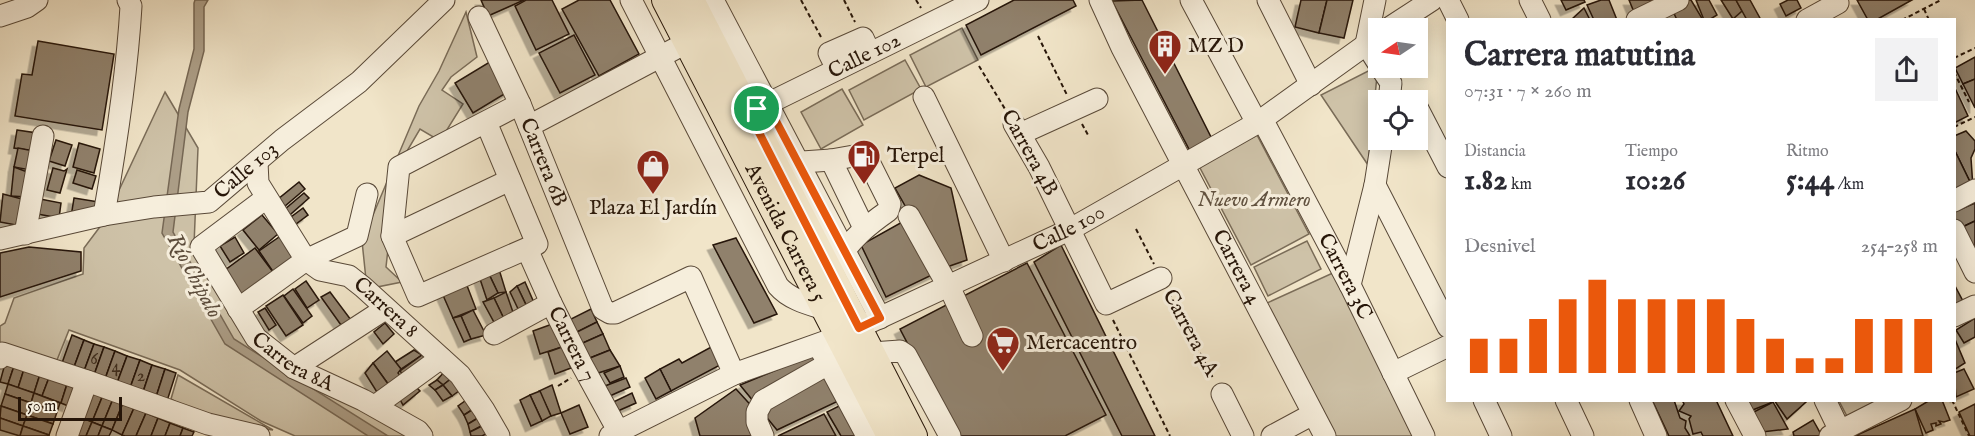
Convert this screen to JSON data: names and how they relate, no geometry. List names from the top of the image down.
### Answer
{
  "streets": {
    "main road": ["Avenida Carrera 5"],
    "street": [
      "Calle 102",
      "Carrera 4B",
      "Carrera 6B",
      "Calle 103",
      "Calle 100",
      "Carrera 4",
      "Carrera 3C",
      "Carrera 8",
      "Carrera 4A",
      "Carrera 7",
      "Carrera 8A"
    ]
  },
  "crossings": [
    ["Calle 102", "Avenida Carrera 5"],
    ["Carrera 4B", "Calle 100"],
    ["Carrera 6B", "Calle 100"],
    ["Calle 100", "Avenida Carrera 5"],
    ["Calle 100", "Carrera 4"],
    ["Calle 100", "Carrera 3C"],
    ["Calle 100", "Carrera 7"]
  ],
  "water": ["Río Chipalo"],
  "parks": ["Nuevo Armero"],
  "places": {
    "building": ["MZ D"],
    "fuel station": ["Terpel"],
    "shop": ["Plaza El Jardín"],
    "supermarket": ["Mercacentro"]
  },
  "house_numbers": ["6", "4", "2"],
  "scale_bar": "50 m",
  "north": "left",
  "page": {
    "heading": ["Carrera matutina", "07:31 · 7 × 260 m"],
    "stats": [
      ["Distancia", "1.82 km"],
      ["Tiempo", "10:26"],
      ["Ritmo", "5:44 /km"]
    ],
    "chart": ["Desnivel", "254–258 m"],
    "scale": "50 m"
  }
}
